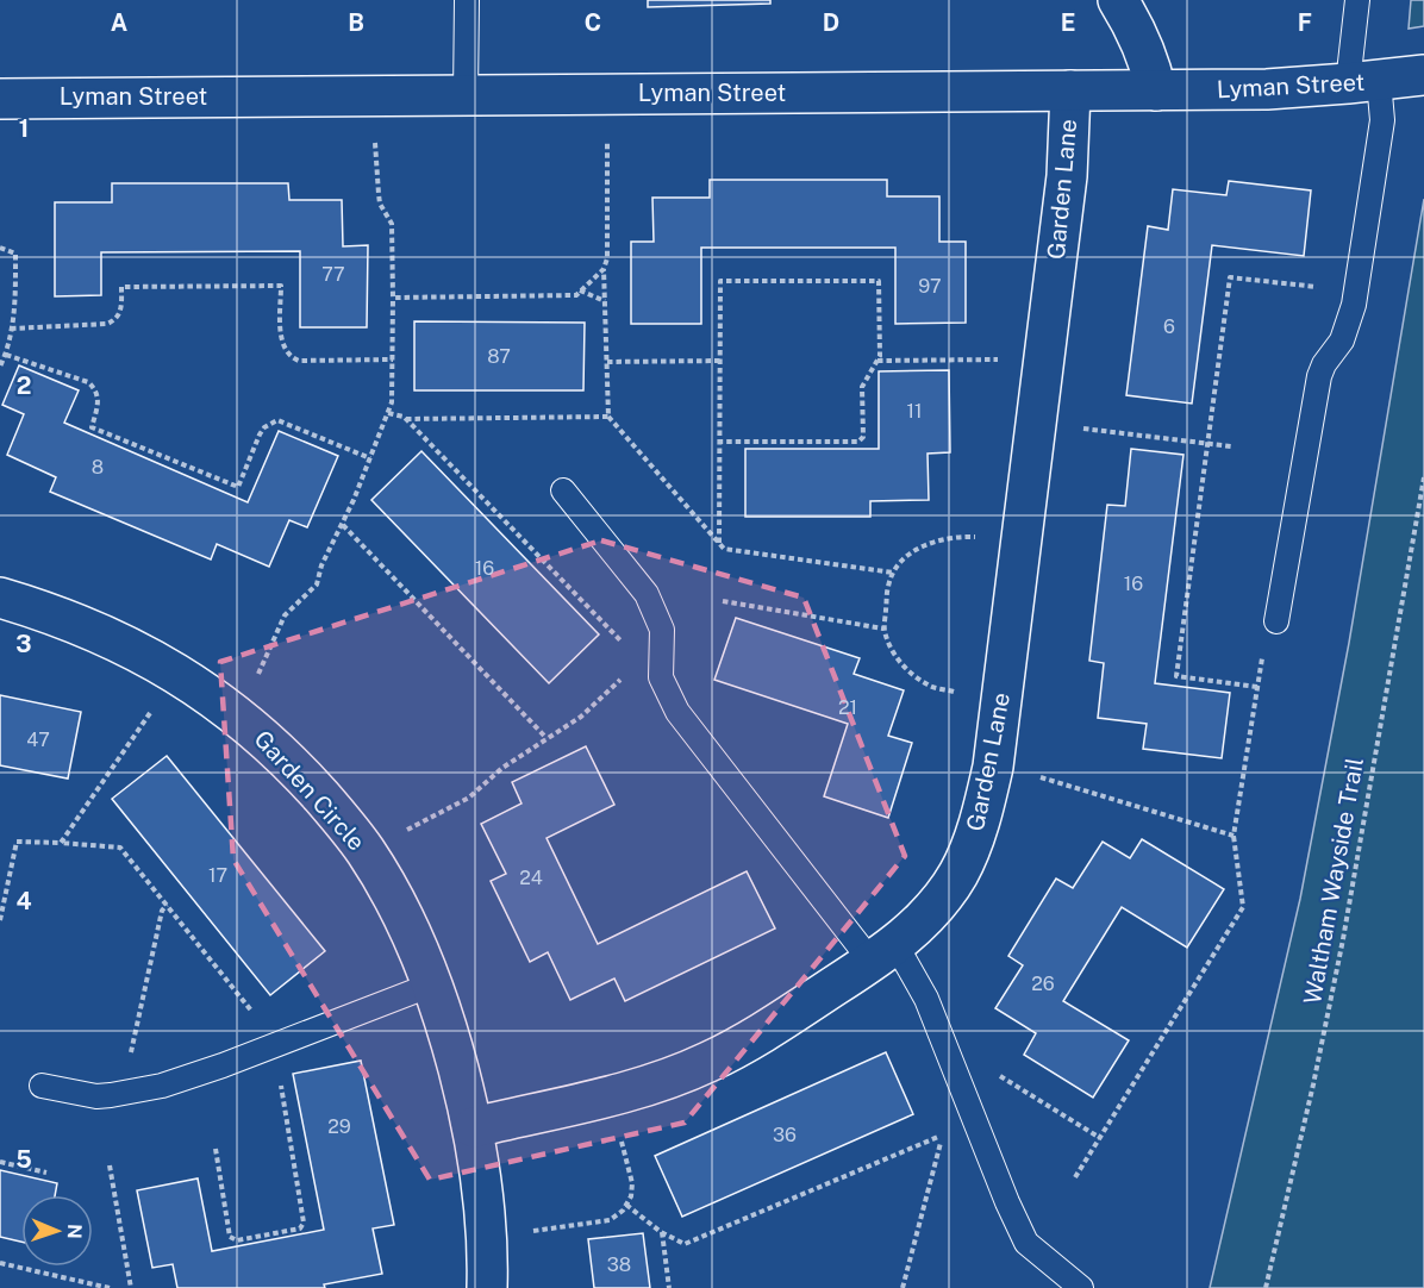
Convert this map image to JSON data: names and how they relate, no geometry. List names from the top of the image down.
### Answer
{
  "streets": {
    "street": ["Lyman Street", "Garden Lane", "Garden Circle"],
    "path": ["Waltham Wayside Trail"]
  },
  "crossings": [
    ["Lyman Street", "Garden Lane"],
    ["Garden Lane", "Garden Circle"]
  ],
  "house_numbers": [
    "77",
    "97",
    "6",
    "87",
    "11",
    "8",
    "16",
    "16",
    "21",
    "47",
    "17",
    "24",
    "26",
    "29",
    "36",
    "38"
  ],
  "north": "right",
  "grid": {
    "columns": [
      "A",
      "B",
      "C",
      "D",
      "E",
      "F"
    ],
    "rows": [
      "1",
      "2",
      "3",
      "4",
      "5"
    ]
  }
}
